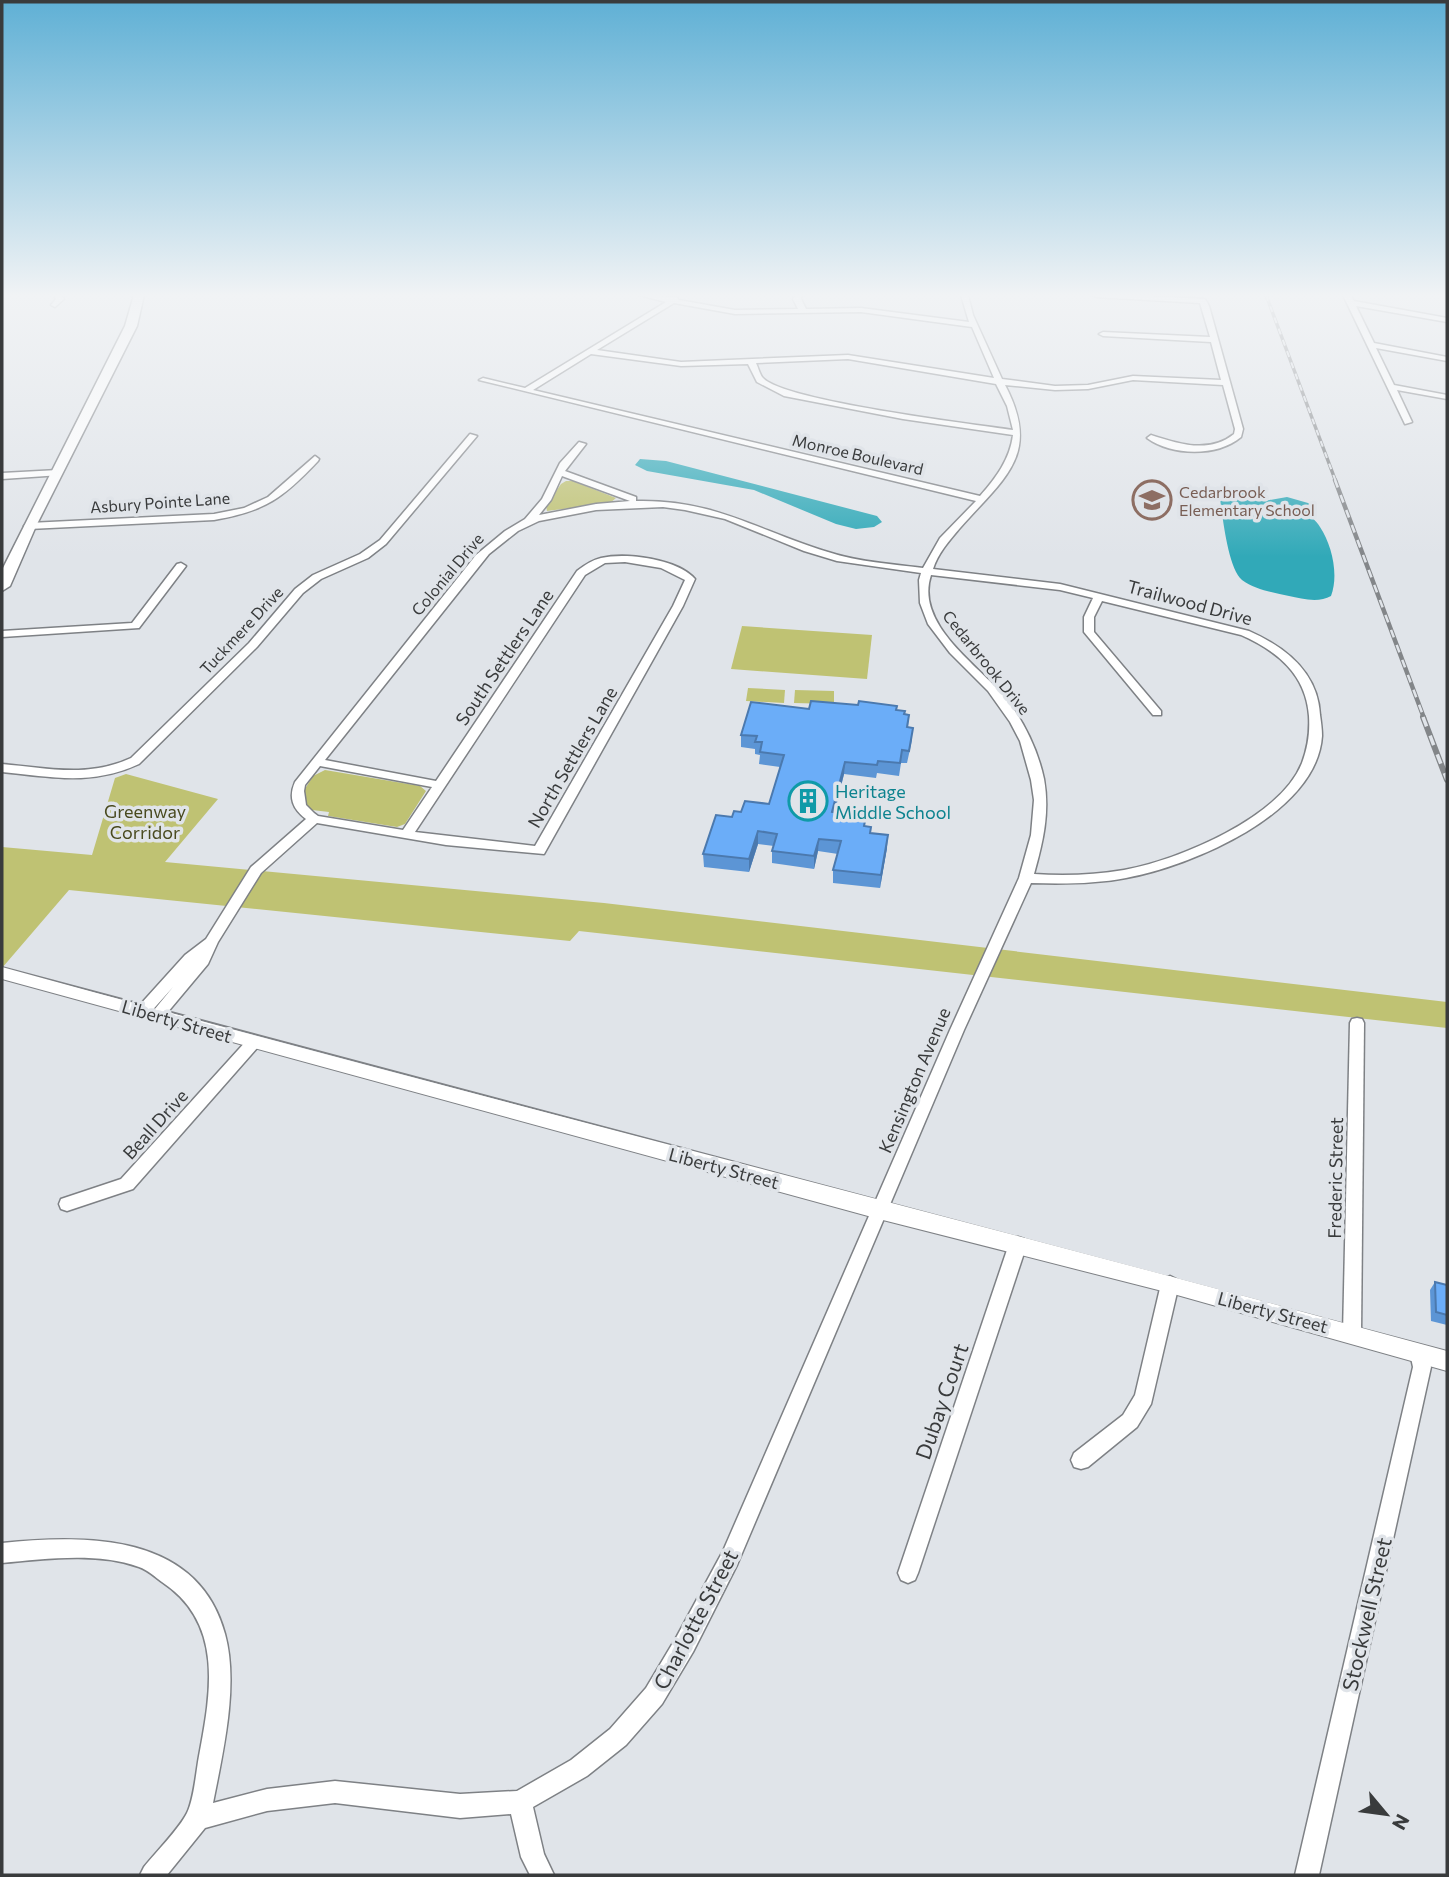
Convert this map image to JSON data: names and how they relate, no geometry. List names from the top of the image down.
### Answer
{
  "streets": {
    "street": [
      "Monroe Boulevard",
      "Asbury Pointe Lane",
      "Colonial Drive",
      "Trailwood Drive",
      "Tuckmere Drive",
      "South Settlers Lane",
      "Cedarbrook Drive",
      "North Settlers Lane",
      "Liberty Street",
      "Kensington Avenue",
      "Beall Drive",
      "Frederic Street",
      "Dubay Court",
      "Stockwell Street",
      "Charlotte Street"
    ]
  },
  "crossings": [
    ["Colonial Drive", "Trailwood Drive"],
    ["Colonial Drive", "Cedarbrook Drive"],
    ["Colonial Drive", "North Settlers Lane"],
    ["Trailwood Drive", "Cedarbrook Drive"],
    ["Trailwood Drive", "Kensington Avenue"],
    ["South Settlers Lane", "North Settlers Lane"],
    ["Cedarbrook Drive", "Kensington Avenue"],
    ["Liberty Street", "Kensington Avenue"],
    ["Liberty Street", "Beall Drive"],
    ["Liberty Street", "Frederic Street"],
    ["Liberty Street", "Dubay Court"],
    ["Liberty Street", "Stockwell Street"],
    ["Liberty Street", "Charlotte Street"],
    ["Kensington Avenue", "Charlotte Street"]
  ],
  "parks": ["Greenway Corridor"],
  "places": {
    "school or university": ["Cedarbrook Elementary School"],
    "building": ["Heritage Middle School"]
  },
  "north": "bottom right"
}
